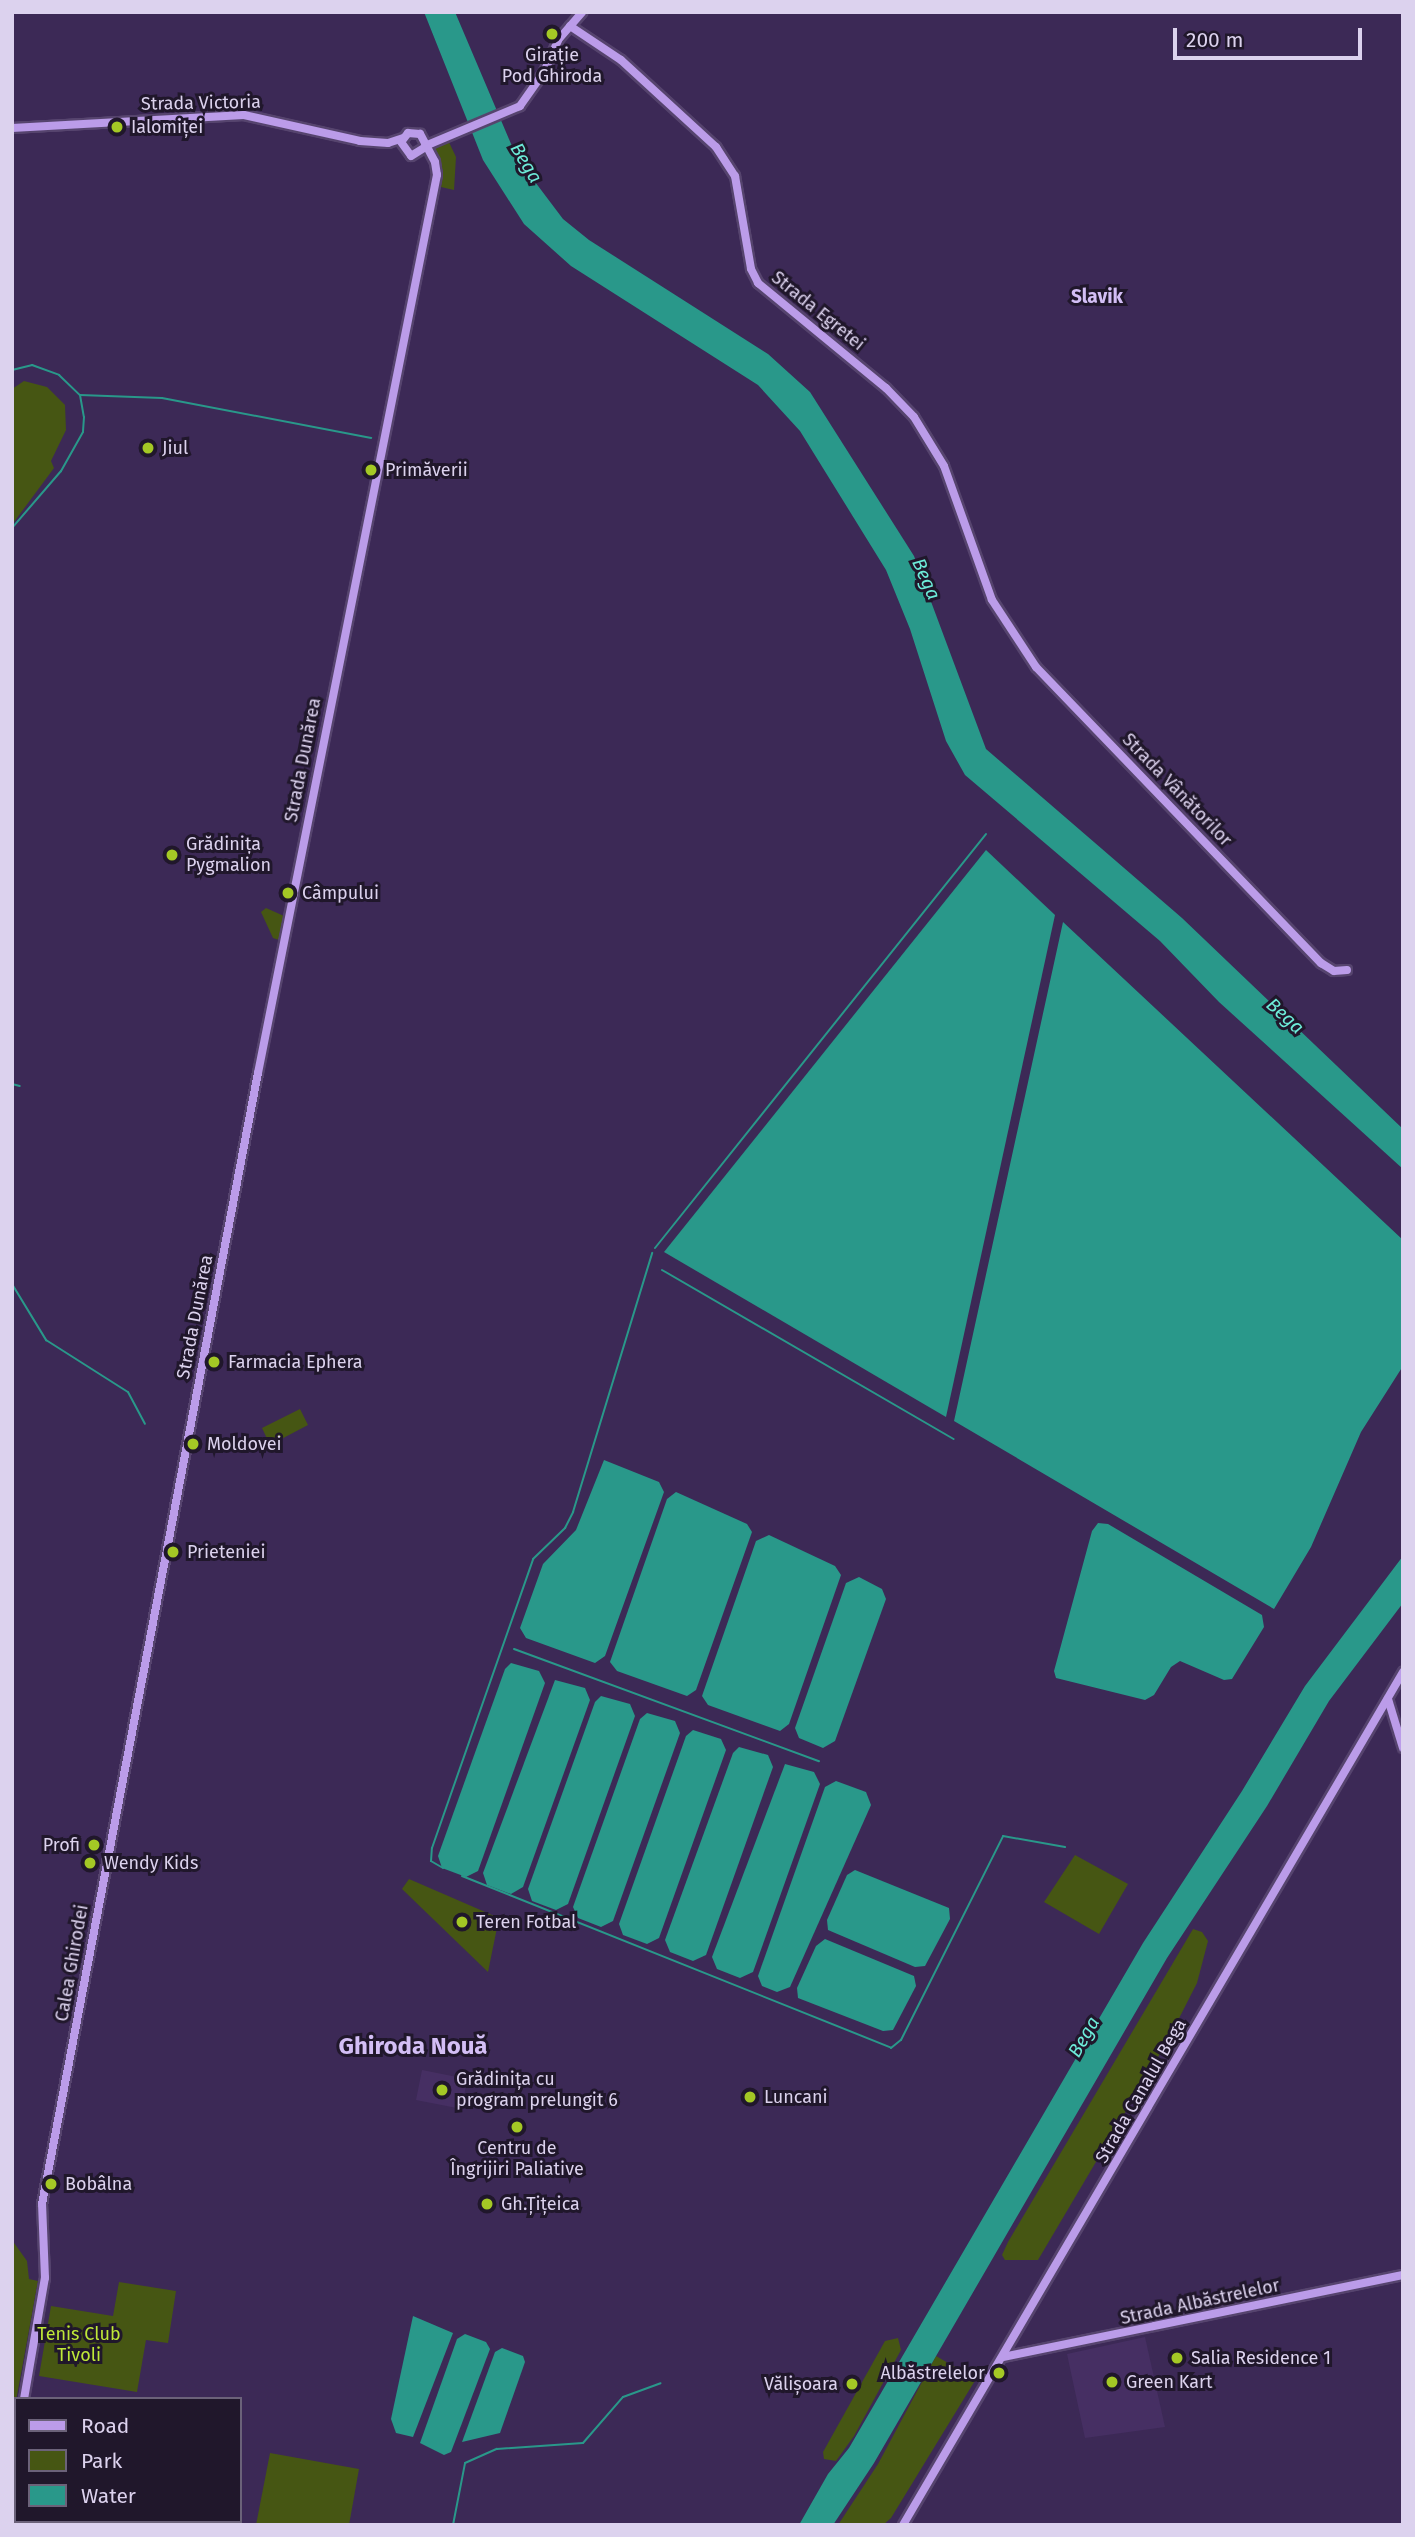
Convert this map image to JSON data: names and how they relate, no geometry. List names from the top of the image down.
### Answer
{
  "streets": {
    "street": [
      "Strada Victoria",
      "Strada Egretei",
      "Strada Dunărea",
      "Strada Vânătorilor",
      "Calea Ghirodei",
      "Strada Canalul Bega",
      "Strada Albăstrelelor"
    ]
  },
  "crossings": [
    ["Strada Victoria", "Strada Dunărea"],
    ["Strada Egretei", "Strada Vânătorilor"],
    ["Strada Dunărea", "Calea Ghirodei"],
    ["Strada Canalul Bega", "Strada Albăstrelelor"]
  ],
  "districts": ["Slavik", "Ghiroda Nouă"],
  "water": ["Bega"],
  "parks": ["Tenis Club Tivoli"],
  "places": [
    "Girație Pod Ghiroda",
    "Ialomiței",
    "Jiul",
    "Primăverii",
    "Grădinița Pygmalion",
    "Câmpului",
    "Farmacia Ephera",
    "Moldovei",
    "Prieteniei",
    "Profi",
    "Wendy Kids",
    "Teren Fotbal",
    "Grădinița cu program prelungit 6",
    "Luncani",
    "Centru de Îngrijiri Paliative",
    "Bobâlna",
    "Gh.Țițeica",
    "Salia Residence 1",
    "Albăstrelelor",
    "Green Kart",
    "Vălișoara"
  ],
  "legend": ["Road", "Park", "Water"],
  "scale_bar": "200 m"
}
